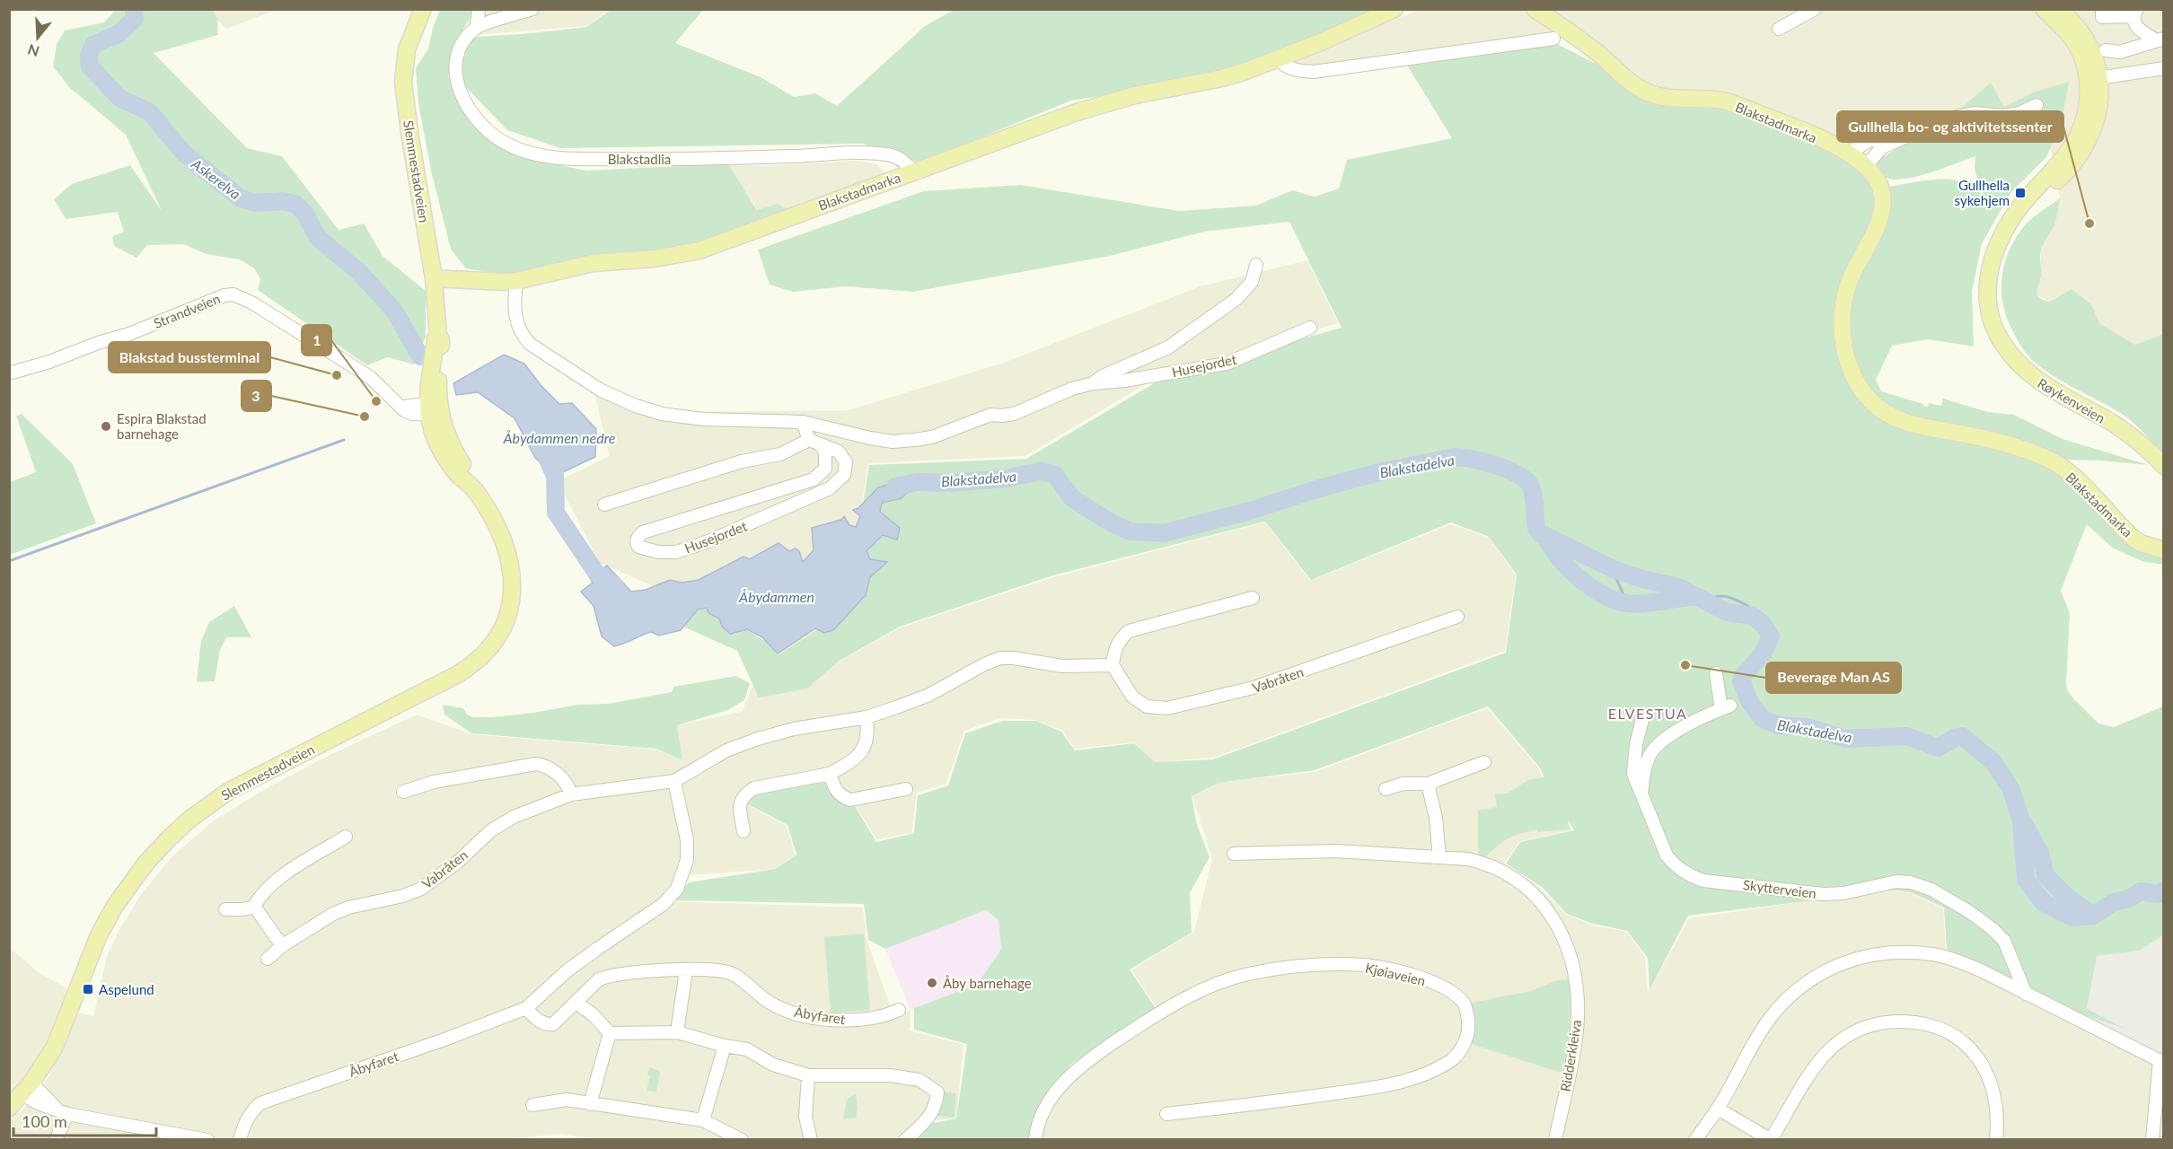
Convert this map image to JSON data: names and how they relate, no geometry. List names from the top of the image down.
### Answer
{
  "streets": {
    "main road": ["Blakstadmarka", "Slemmestadveien", "Røykenveien"],
    "street": [
      "Blakstadlia",
      "Strandveien",
      "Husejordet",
      "Vabråten",
      "Skytterveien",
      "Kjøiaveien",
      "Åbyfaret",
      "Ridderkleiva"
    ]
  },
  "crossings": [
    ["Blakstadmarka", "Blakstadlia"],
    ["Blakstadmarka", "Slemmestadveien"],
    ["Blakstadmarka", "Husejordet"],
    ["Slemmestadveien", "Strandveien"],
    ["Vabråten", "Åbyfaret"]
  ],
  "districts": ["ELVESTUA"],
  "water": [
    "Askerelva",
    "Åbydammen nedre",
    "Blakstadelva",
    "Åbydammen"
  ],
  "places": {
    "transit": ["Gullhella sykehjem", "Aspelund"],
    "other": [
      "Gullhella bo- og aktivitetssenter",
      "Blakstad bussterminal",
      "1",
      "3",
      "Espira Blakstad barnehage",
      "Beverage Man AS",
      "Åby barnehage"
    ]
  },
  "scale_bar": "100 m",
  "north": "bottom"
}
